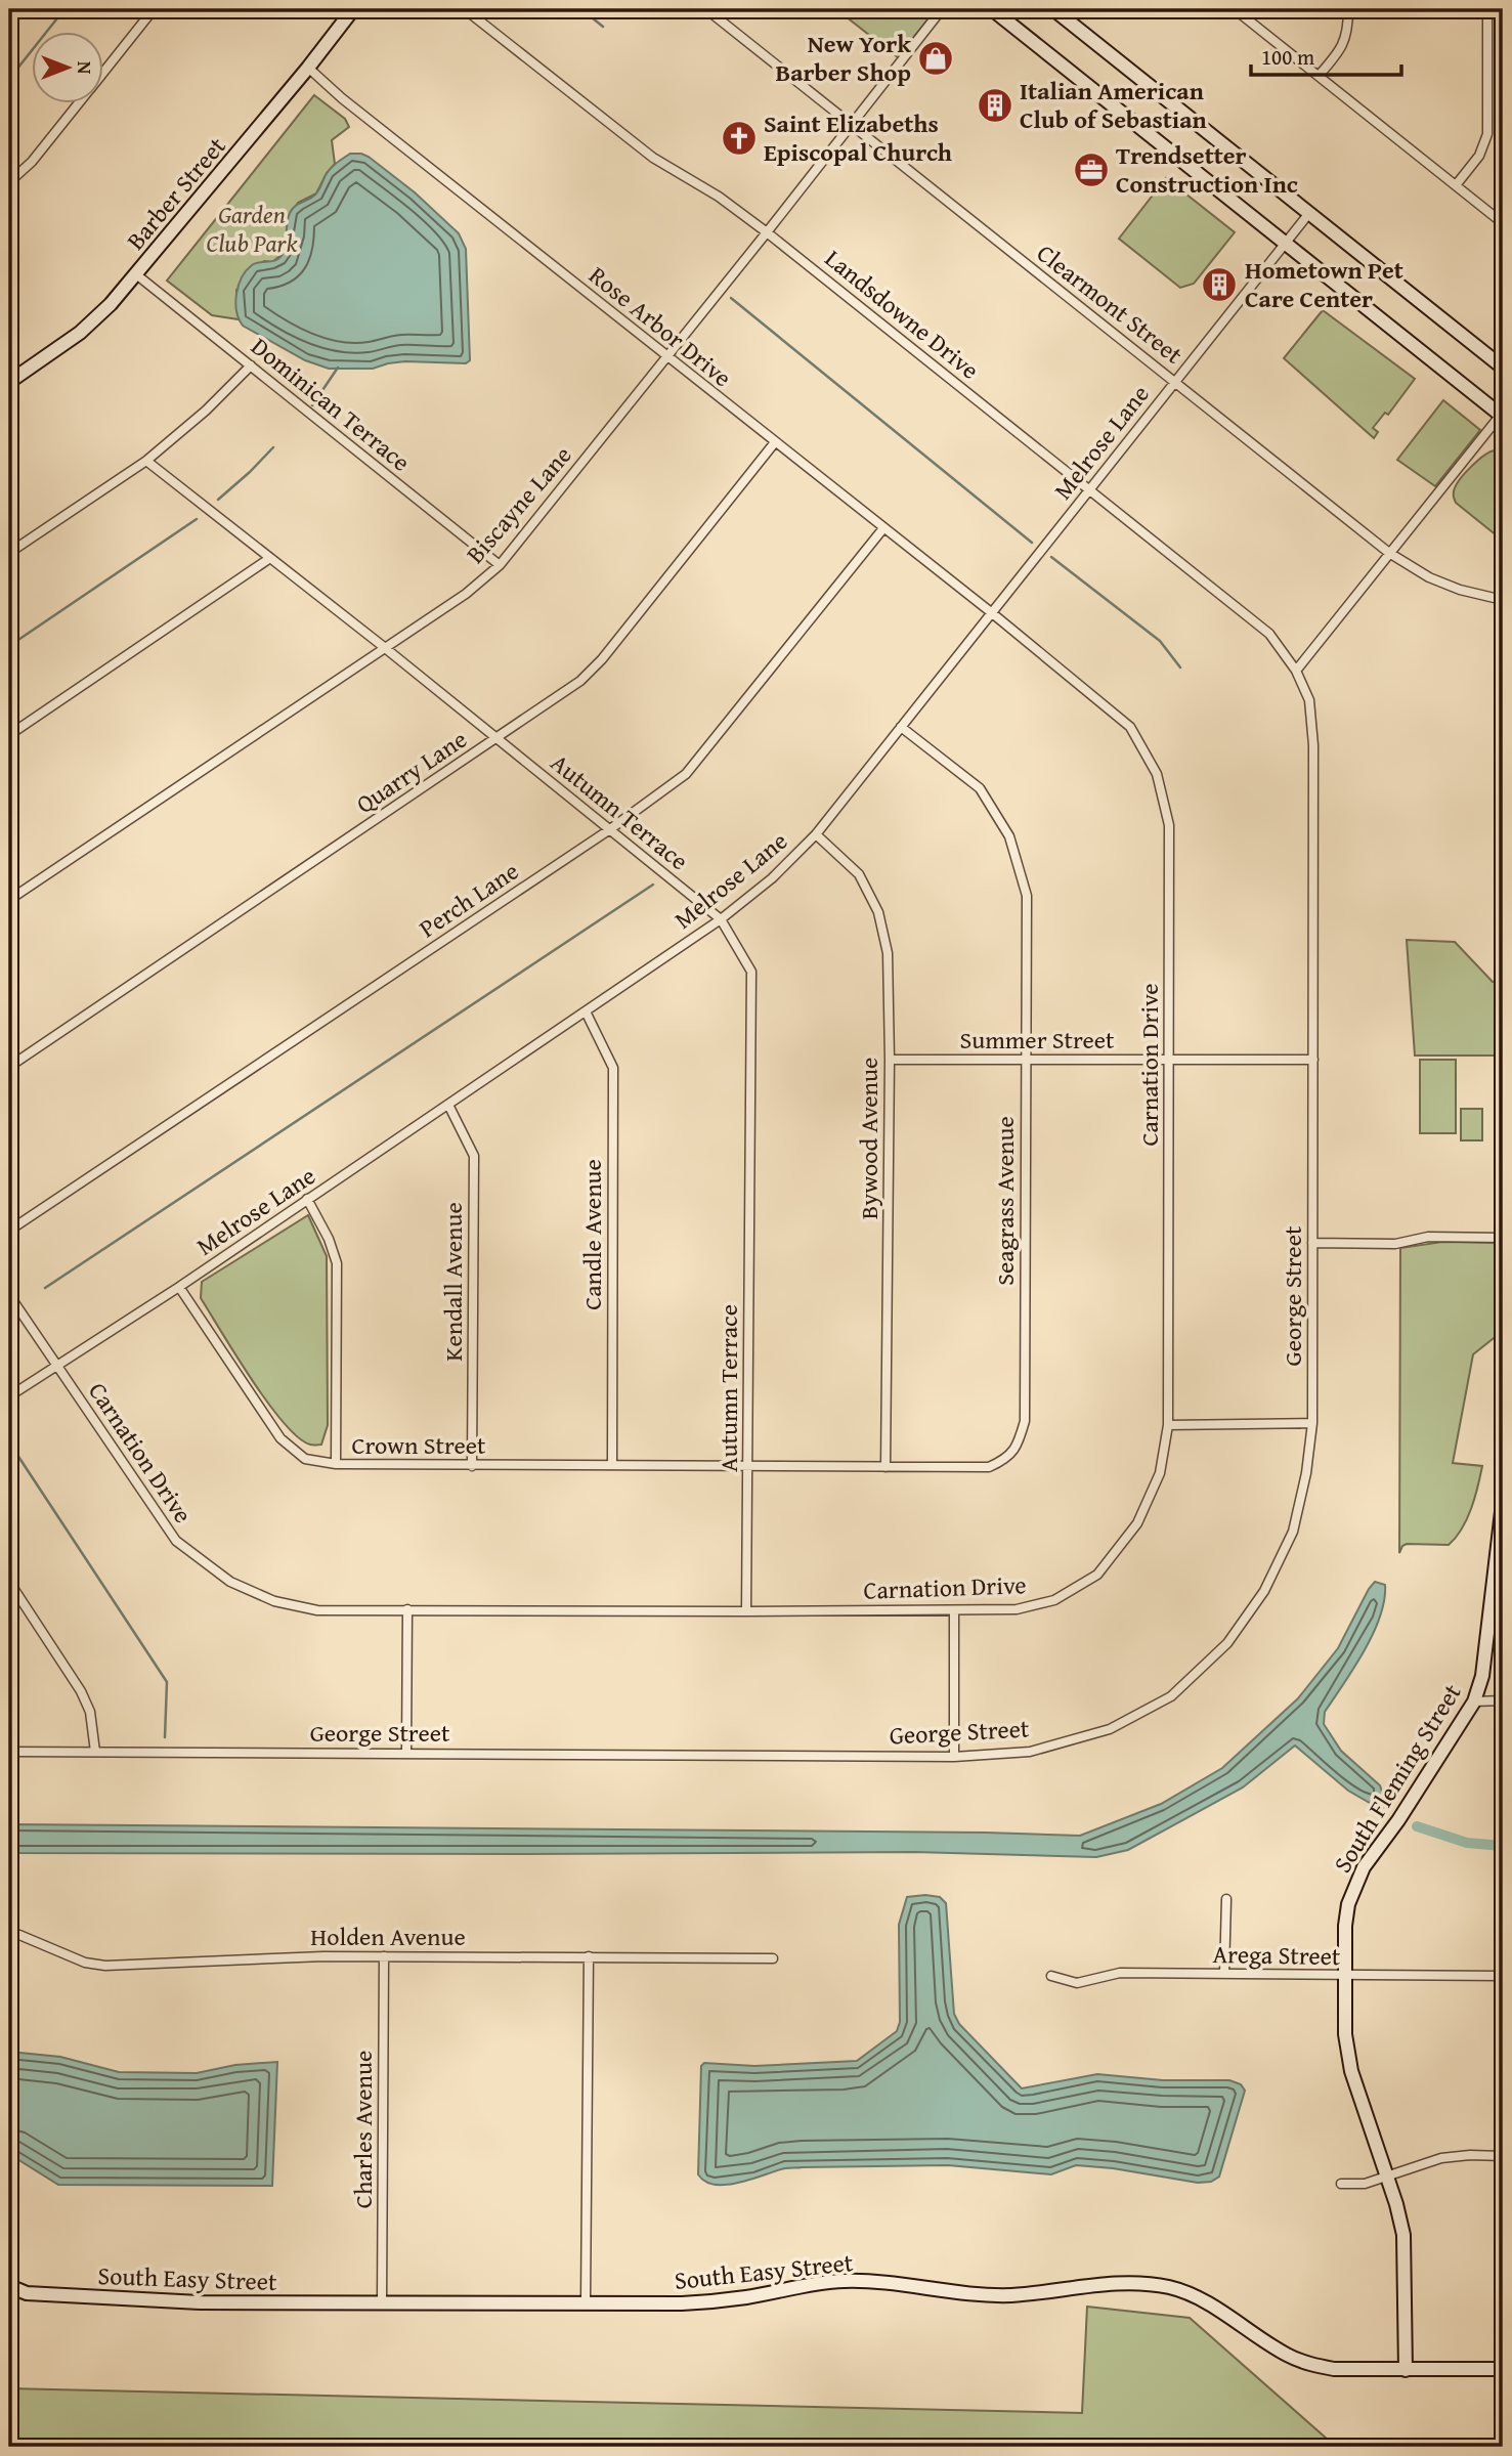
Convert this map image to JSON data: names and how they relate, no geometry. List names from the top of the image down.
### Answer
{
  "streets": {
    "street": [
      "Barber Street",
      "Clearmont Street",
      "Landsdowne Drive",
      "Rose Arbor Drive",
      "Dominican Terrace",
      "Melrose Lane",
      "Biscayne Lane",
      "Quarry Lane",
      "Autumn Terrace",
      "Perch Lane",
      "Summer Street",
      "Carnation Drive",
      "Bywood Avenue",
      "Seagrass Avenue",
      "Candle Avenue",
      "Kendall Avenue",
      "George Street",
      "Crown Street",
      "South Fleming Street",
      "Holden Avenue",
      "Arega Street",
      "Charles Avenue",
      "South Easy Street"
    ]
  },
  "crossings": [
    ["Barber Street", "Rose Arbor Drive"],
    ["Barber Street", "Dominican Terrace"],
    ["Clearmont Street", "Melrose Lane"],
    ["Clearmont Street", "Biscayne Lane"],
    ["Landsdowne Drive", "Melrose Lane"],
    ["Landsdowne Drive", "Biscayne Lane"],
    ["Landsdowne Drive", "George Street"],
    ["Rose Arbor Drive", "Melrose Lane"],
    ["Rose Arbor Drive", "Biscayne Lane"],
    ["Rose Arbor Drive", "Quarry Lane"],
    ["Rose Arbor Drive", "Perch Lane"],
    ["Rose Arbor Drive", "Carnation Drive"],
    ["Dominican Terrace", "Biscayne Lane"],
    ["Melrose Lane", "Autumn Terrace"],
    ["Melrose Lane", "Carnation Drive"],
    ["Melrose Lane", "Bywood Avenue"],
    ["Melrose Lane", "Seagrass Avenue"],
    ["Melrose Lane", "Candle Avenue"],
    ["Melrose Lane", "Kendall Avenue"],
    ["Melrose Lane", "Crown Street"],
    ["Biscayne Lane", "Autumn Terrace"],
    ["Quarry Lane", "Autumn Terrace"],
    ["Autumn Terrace", "Perch Lane"],
    ["Autumn Terrace", "Carnation Drive"],
    ["Autumn Terrace", "Seagrass Avenue"],
    ["Autumn Terrace", "Crown Street"],
    ["Summer Street", "Carnation Drive"],
    ["Summer Street", "Bywood Avenue"],
    ["Summer Street", "Seagrass Avenue"],
    ["Summer Street", "George Street"],
    ["Bywood Avenue", "Seagrass Avenue"],
    ["Seagrass Avenue", "Crown Street"],
    ["Candle Avenue", "Crown Street"],
    ["Kendall Avenue", "Crown Street"],
    ["South Fleming Street", "Arega Street"],
    ["South Fleming Street", "South Easy Street"],
    ["Holden Avenue", "Charles Avenue"],
    ["Charles Avenue", "South Easy Street"]
  ],
  "parks": ["Garden Club Park"],
  "places": {
    "shop": ["New York Barber Shop"],
    "building": ["Italian American Club of Sebastian", "Hometown Pet Care Center"],
    "church": ["Saint Elizabeths Episcopal Church"],
    "office": ["Trendsetter Construction Inc"]
  },
  "scale_bar": "100 m",
  "north": "right"
}
